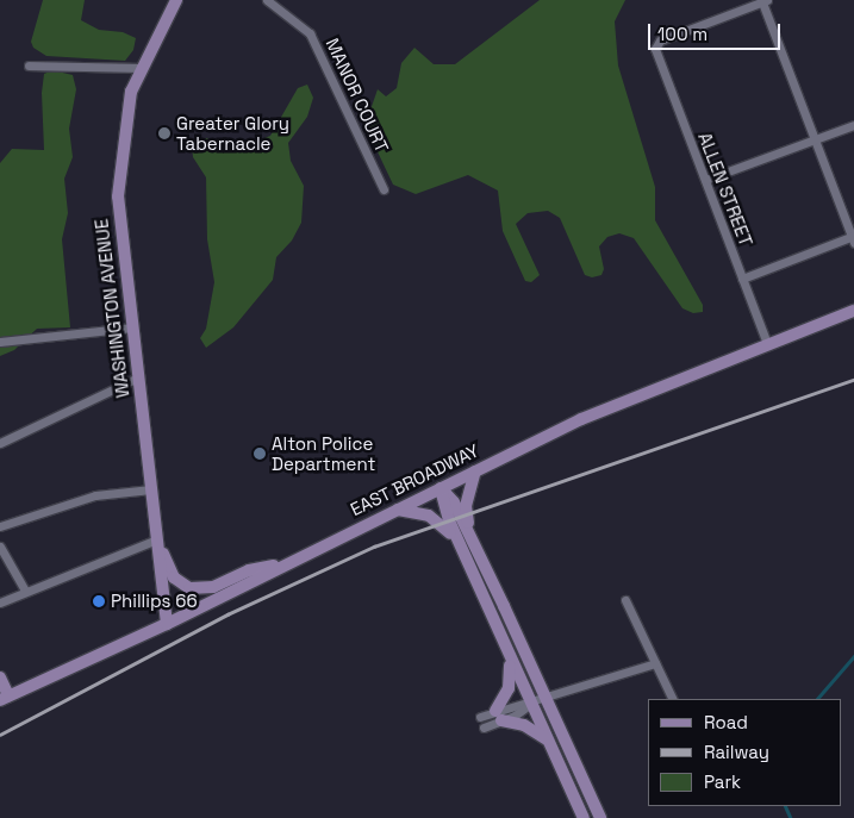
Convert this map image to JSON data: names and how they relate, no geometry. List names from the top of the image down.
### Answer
{
  "streets": {
    "main road": ["WASHINGTON AVENUE", "EAST BROADWAY"],
    "street": ["MANOR COURT", "ALLEN STREET"]
  },
  "crossings": [
    ["ALLEN STREET", "EAST BROADWAY"],
    ["WASHINGTON AVENUE", "EAST BROADWAY"]
  ],
  "places": ["Greater Glory Tabernacle", "Alton Police Department", "Phillips 66"],
  "legend": ["Road", "Railway", "Park"],
  "scale_bar": "100 m"
}
